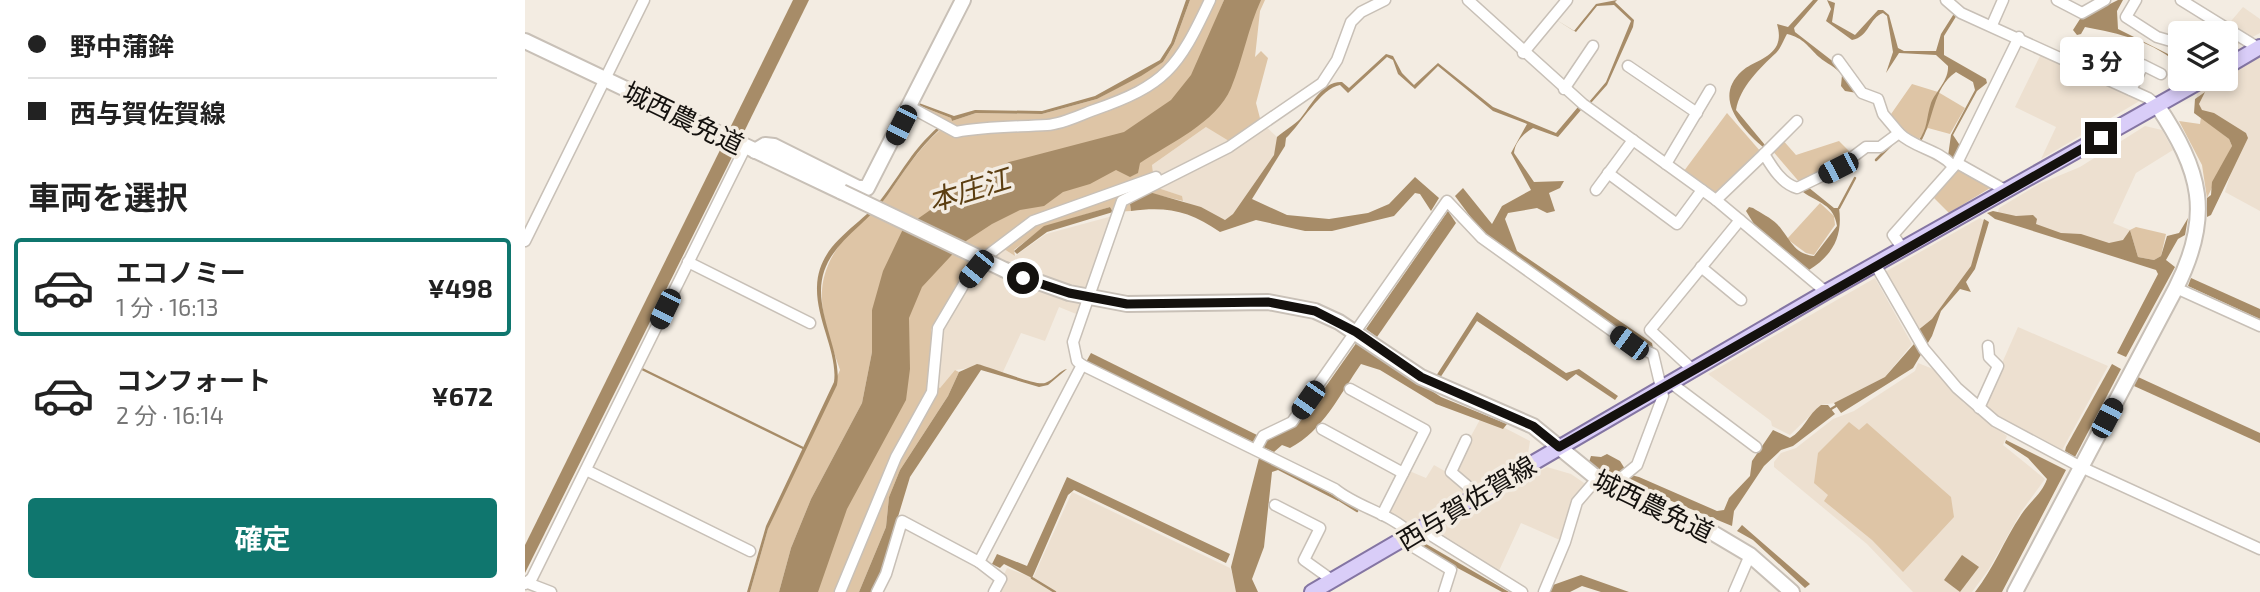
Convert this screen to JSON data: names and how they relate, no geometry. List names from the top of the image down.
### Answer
{
  "streets": {
    "main road": ["西与賀佐賀線"],
    "street": ["城西農免道"]
  },
  "crossings": [
    ["城西農免道", "西与賀佐賀線"]
  ],
  "water": ["本庄江"],
  "page": {
    "banner": ["野中蒲鉾", "西与賀佐賀線"],
    "bubble": "3 分",
    "heading": "車両を選択",
    "list": [
      {
        "name": "エコノミー",
        "note": "1 分 · 16:13",
        "value": "¥498"
      },
      {
        "name": "コンフォート",
        "note": "2 分 · 16:14",
        "value": "¥672"
      }
    ],
    "buttons": "確定"
  }
}
